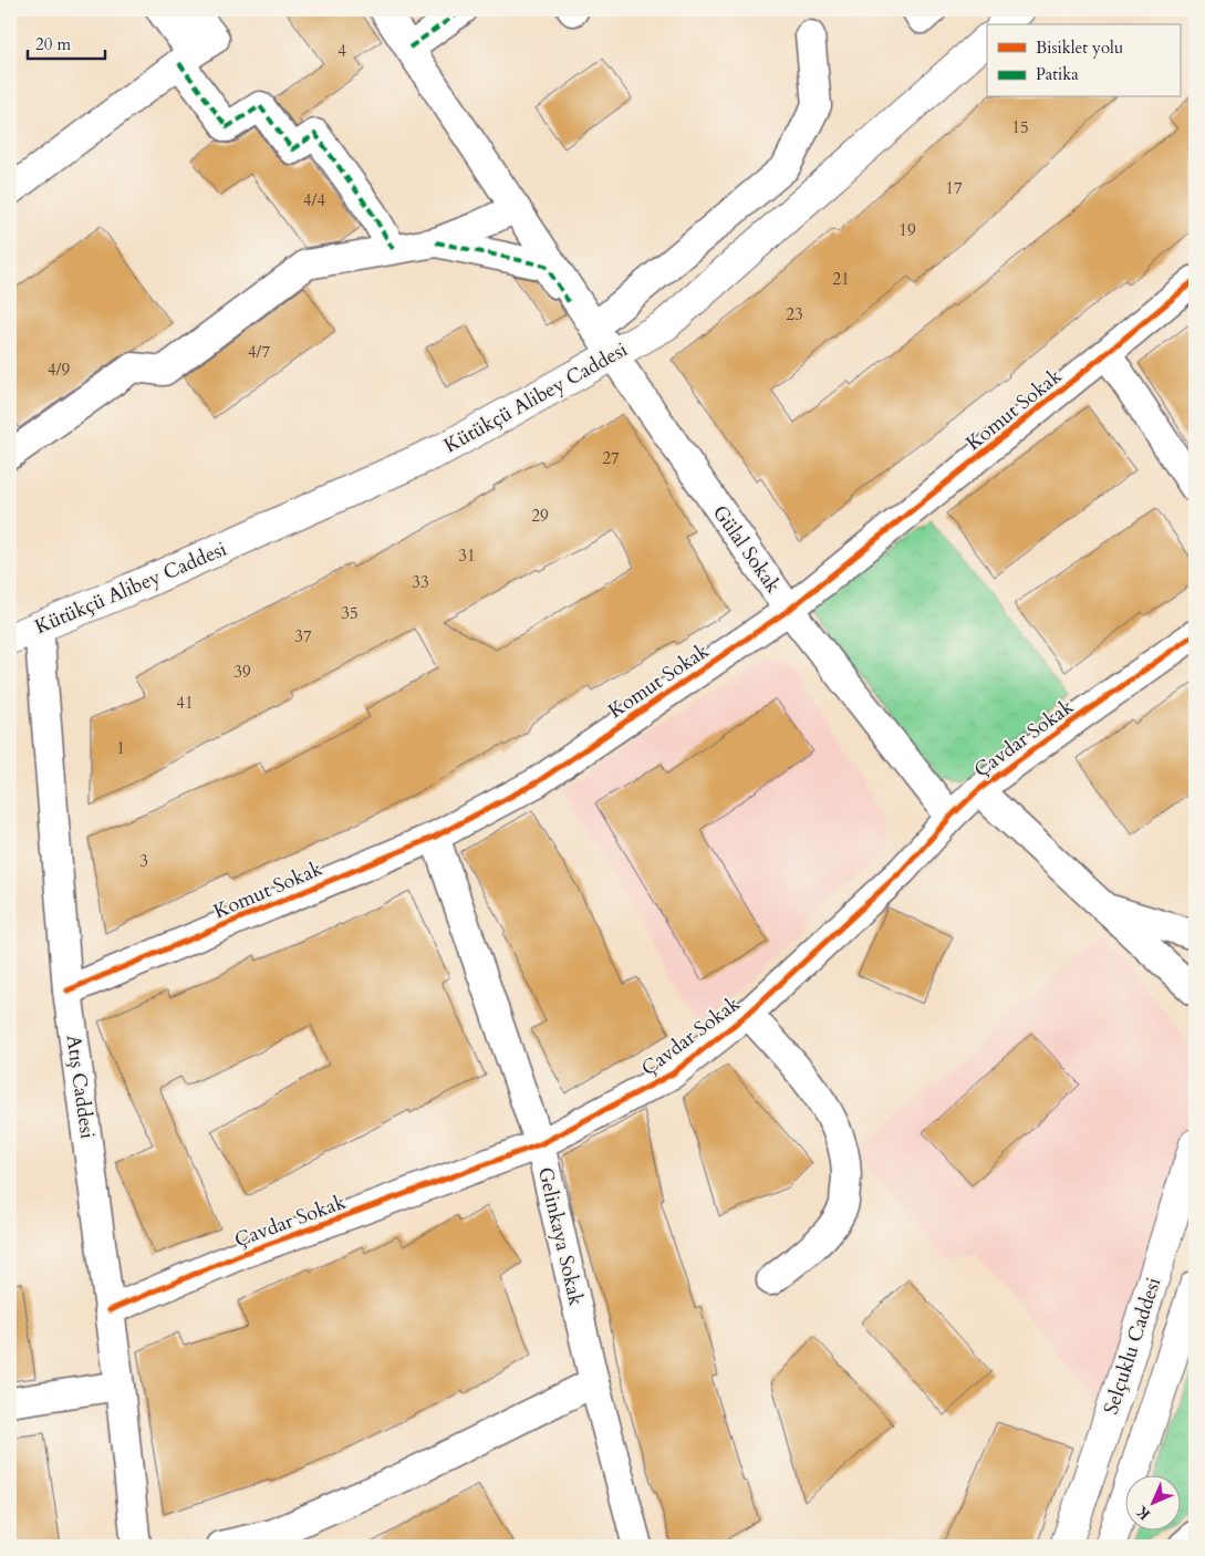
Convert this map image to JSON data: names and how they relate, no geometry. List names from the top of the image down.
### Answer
{
  "streets": {
    "main road": ["Kütükçü Alibey Caddesi", "Selçuklu Caddesi"],
    "street": [
      "Komut Sokak",
      "Gülal Sokak",
      "Çavdar Sokak",
      "Atış Caddesi",
      "Gelinkaya Sokak"
    ]
  },
  "crossings": [
    ["Kütükçü Alibey Caddesi", "Gülal Sokak"],
    ["Kütükçü Alibey Caddesi", "Atış Caddesi"],
    ["Komut Sokak", "Gülal Sokak"],
    ["Komut Sokak", "Atış Caddesi"],
    ["Komut Sokak", "Gelinkaya Sokak"],
    ["Gülal Sokak", "Çavdar Sokak"],
    ["Çavdar Sokak", "Atış Caddesi"],
    ["Çavdar Sokak", "Gelinkaya Sokak"]
  ],
  "house_numbers": [
    "4",
    "15",
    "17",
    "4/4",
    "19",
    "21",
    "23",
    "4/7",
    "4/9",
    "27",
    "29",
    "31",
    "33",
    "35",
    "37",
    "39",
    "41",
    "1",
    "3"
  ],
  "legend": ["Bisiklet yolu", "Patika"],
  "scale_bar": "20 m",
  "north": "bottom left"
}
